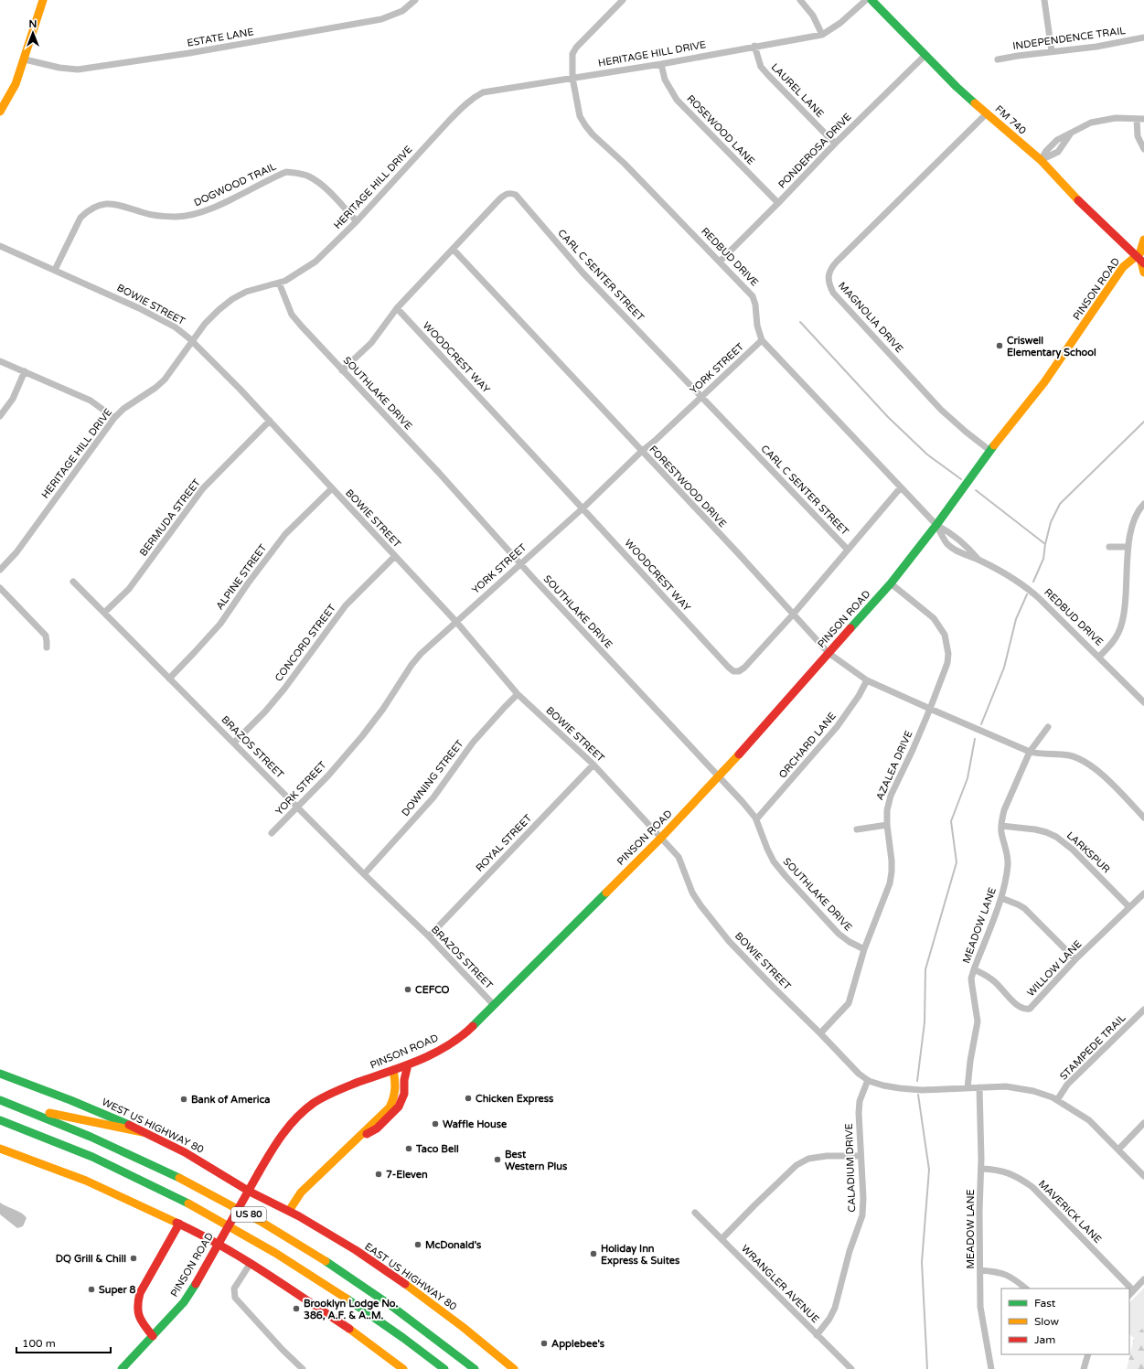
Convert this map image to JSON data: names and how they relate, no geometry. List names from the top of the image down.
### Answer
{
  "streets": {
    "main road": [
      "FM 740",
      "PINSON ROAD",
      "WEST US HIGHWAY 80",
      "US 80",
      "EAST US HIGHWAY 80"
    ],
    "street": [
      "ESTATE LANE",
      "INDEPENDENCE TRAIL",
      "HERITAGE HILL DRIVE",
      "LAUREL LANE",
      "ROSEWOOD LANE",
      "PONDEROSA DRIVE",
      "DOGWOOD TRAIL",
      "REDBUD DRIVE",
      "CARL C SENTER STREET",
      "BOWIE STREET",
      "MAGNOLIA DRIVE",
      "WOODCREST WAY",
      "YORK STREET",
      "SOUTHLAKE DRIVE",
      "FORESTWOOD DRIVE",
      "BERMUDA STREET",
      "ALPINE STREET",
      "CONCORD STREET",
      "ORCHARD LANE",
      "BRAZOS STREET",
      "AZALEA DRIVE",
      "DOWNING STREET",
      "ROYAL STREET",
      "LARKSPUR",
      "MEADOW LANE",
      "WILLOW LANE",
      "STAMPEDE TRAIL",
      "CALADIUM DRIVE",
      "MAVERICK LANE",
      "WRANGLER AVENUE"
    ]
  },
  "crossings": [
    ["HERITAGE HILL DRIVE", "LAUREL LANE"],
    ["HERITAGE HILL DRIVE", "ROSEWOOD LANE"],
    ["HERITAGE HILL DRIVE", "DOGWOOD TRAIL"],
    ["HERITAGE HILL DRIVE", "REDBUD DRIVE"],
    ["HERITAGE HILL DRIVE", "BOWIE STREET"],
    ["HERITAGE HILL DRIVE", "SOUTHLAKE DRIVE"],
    ["LAUREL LANE", "PONDEROSA DRIVE"],
    ["FM 740", "PONDEROSA DRIVE"],
    ["FM 740", "PINSON ROAD"],
    ["FM 740", "MAGNOLIA DRIVE"],
    ["ROSEWOOD LANE", "PONDEROSA DRIVE"],
    ["PONDEROSA DRIVE", "REDBUD DRIVE"],
    ["DOGWOOD TRAIL", "BOWIE STREET"],
    ["REDBUD DRIVE", "PINSON ROAD"],
    ["REDBUD DRIVE", "WOODCREST WAY"],
    ["REDBUD DRIVE", "YORK STREET"],
    ["CARL C SENTER STREET", "WOODCREST WAY"],
    ["CARL C SENTER STREET", "YORK STREET"],
    ["CARL C SENTER STREET", "SOUTHLAKE DRIVE"],
    ["CARL C SENTER STREET", "FORESTWOOD DRIVE"],
    ["PINSON ROAD", "BOWIE STREET"],
    ["PINSON ROAD", "MAGNOLIA DRIVE"],
    ["PINSON ROAD", "SOUTHLAKE DRIVE"],
    ["PINSON ROAD", "FORESTWOOD DRIVE"],
    ["PINSON ROAD", "BRAZOS STREET"],
    ["PINSON ROAD", "AZALEA DRIVE"],
    ["BOWIE STREET", "YORK STREET"],
    ["BOWIE STREET", "BERMUDA STREET"],
    ["BOWIE STREET", "ALPINE STREET"],
    ["BOWIE STREET", "CONCORD STREET"],
    ["BOWIE STREET", "AZALEA DRIVE"],
    ["BOWIE STREET", "DOWNING STREET"],
    ["BOWIE STREET", "ROYAL STREET"],
    ["BOWIE STREET", "MEADOW LANE"],
    ["BOWIE STREET", "STAMPEDE TRAIL"],
    ["BOWIE STREET", "CALADIUM DRIVE"],
    ["WOODCREST WAY", "YORK STREET"],
    ["WOODCREST WAY", "FORESTWOOD DRIVE"],
    ["YORK STREET", "SOUTHLAKE DRIVE"],
    ["YORK STREET", "FORESTWOOD DRIVE"],
    ["YORK STREET", "BRAZOS STREET"],
    ["SOUTHLAKE DRIVE", "ORCHARD LANE"],
    ["SOUTHLAKE DRIVE", "AZALEA DRIVE"],
    ["FORESTWOOD DRIVE", "ORCHARD LANE"],
    ["FORESTWOOD DRIVE", "AZALEA DRIVE"],
    ["FORESTWOOD DRIVE", "MEADOW LANE"],
    ["BERMUDA STREET", "BRAZOS STREET"],
    ["ALPINE STREET", "BRAZOS STREET"],
    ["CONCORD STREET", "BRAZOS STREET"],
    ["BRAZOS STREET", "DOWNING STREET"],
    ["BRAZOS STREET", "ROYAL STREET"],
    ["LARKSPUR", "MEADOW LANE"],
    ["LARKSPUR", "WILLOW LANE"],
    ["MEADOW LANE", "WILLOW LANE"],
    ["MEADOW LANE", "MAVERICK LANE"],
    ["WEST US HIGHWAY 80", "EAST US HIGHWAY 80"],
    ["CALADIUM DRIVE", "WRANGLER AVENUE"]
  ],
  "places": [
    "Criswell Elementary School",
    "CEFCO",
    "Chicken Express",
    "Bank of America",
    "Waffle House",
    "Taco Bell",
    "Best Western Plus",
    "7-Eleven",
    "McDonald's",
    "Holiday Inn Express & Suites",
    "DQ Grill & Chill",
    "Super 8",
    "Brooklyn Lodge No. 386, A.F. & A..M.",
    "Applebee's"
  ],
  "legend": ["Fast", "Slow", "Jam"],
  "scale_bar": "100 m",
  "north": "top"
}
